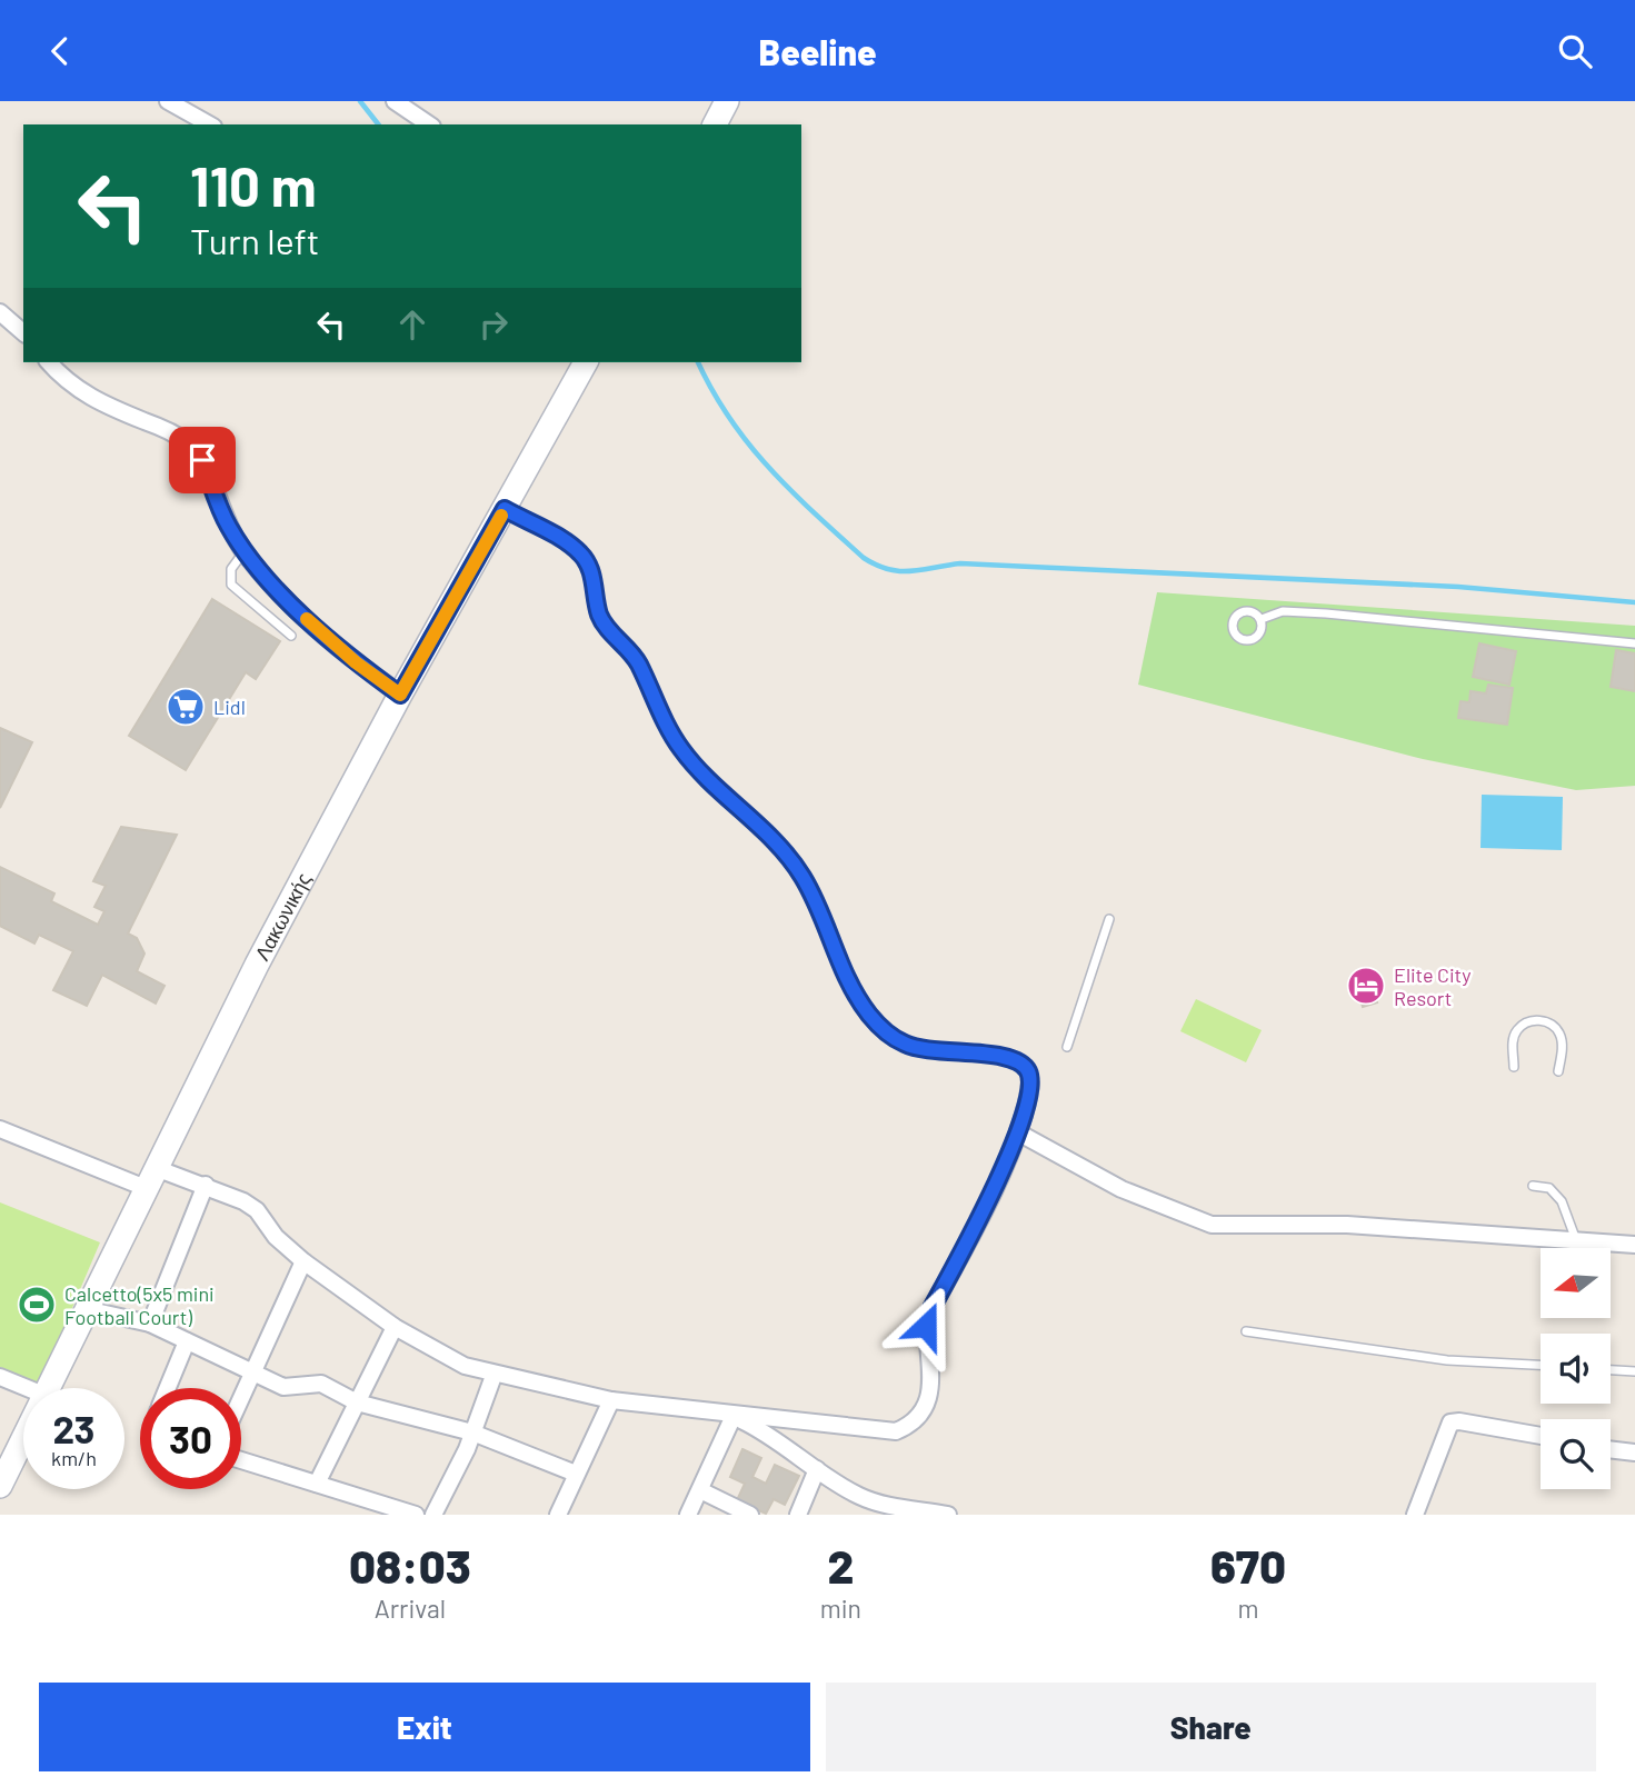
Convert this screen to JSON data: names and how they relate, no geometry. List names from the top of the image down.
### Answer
{
  "streets": {
    "main road": ["Λακωνικής"]
  },
  "places": {
    "supermarket": ["Lidl"],
    "hotel": ["Elite City Resort"],
    "sports": ["Calcetto(5x5 mini Football Court)"]
  },
  "north": "left",
  "page": {
    "header": "Beeline",
    "turn": ["110 m", "Turn left"],
    "speed": "23 km/h",
    "limit": "30",
    "eta": [
      "08:03",
      "Arrival",
      "2",
      "min",
      "670",
      "m"
    ],
    "buttons": ["Exit", "Share"]
  }
}
